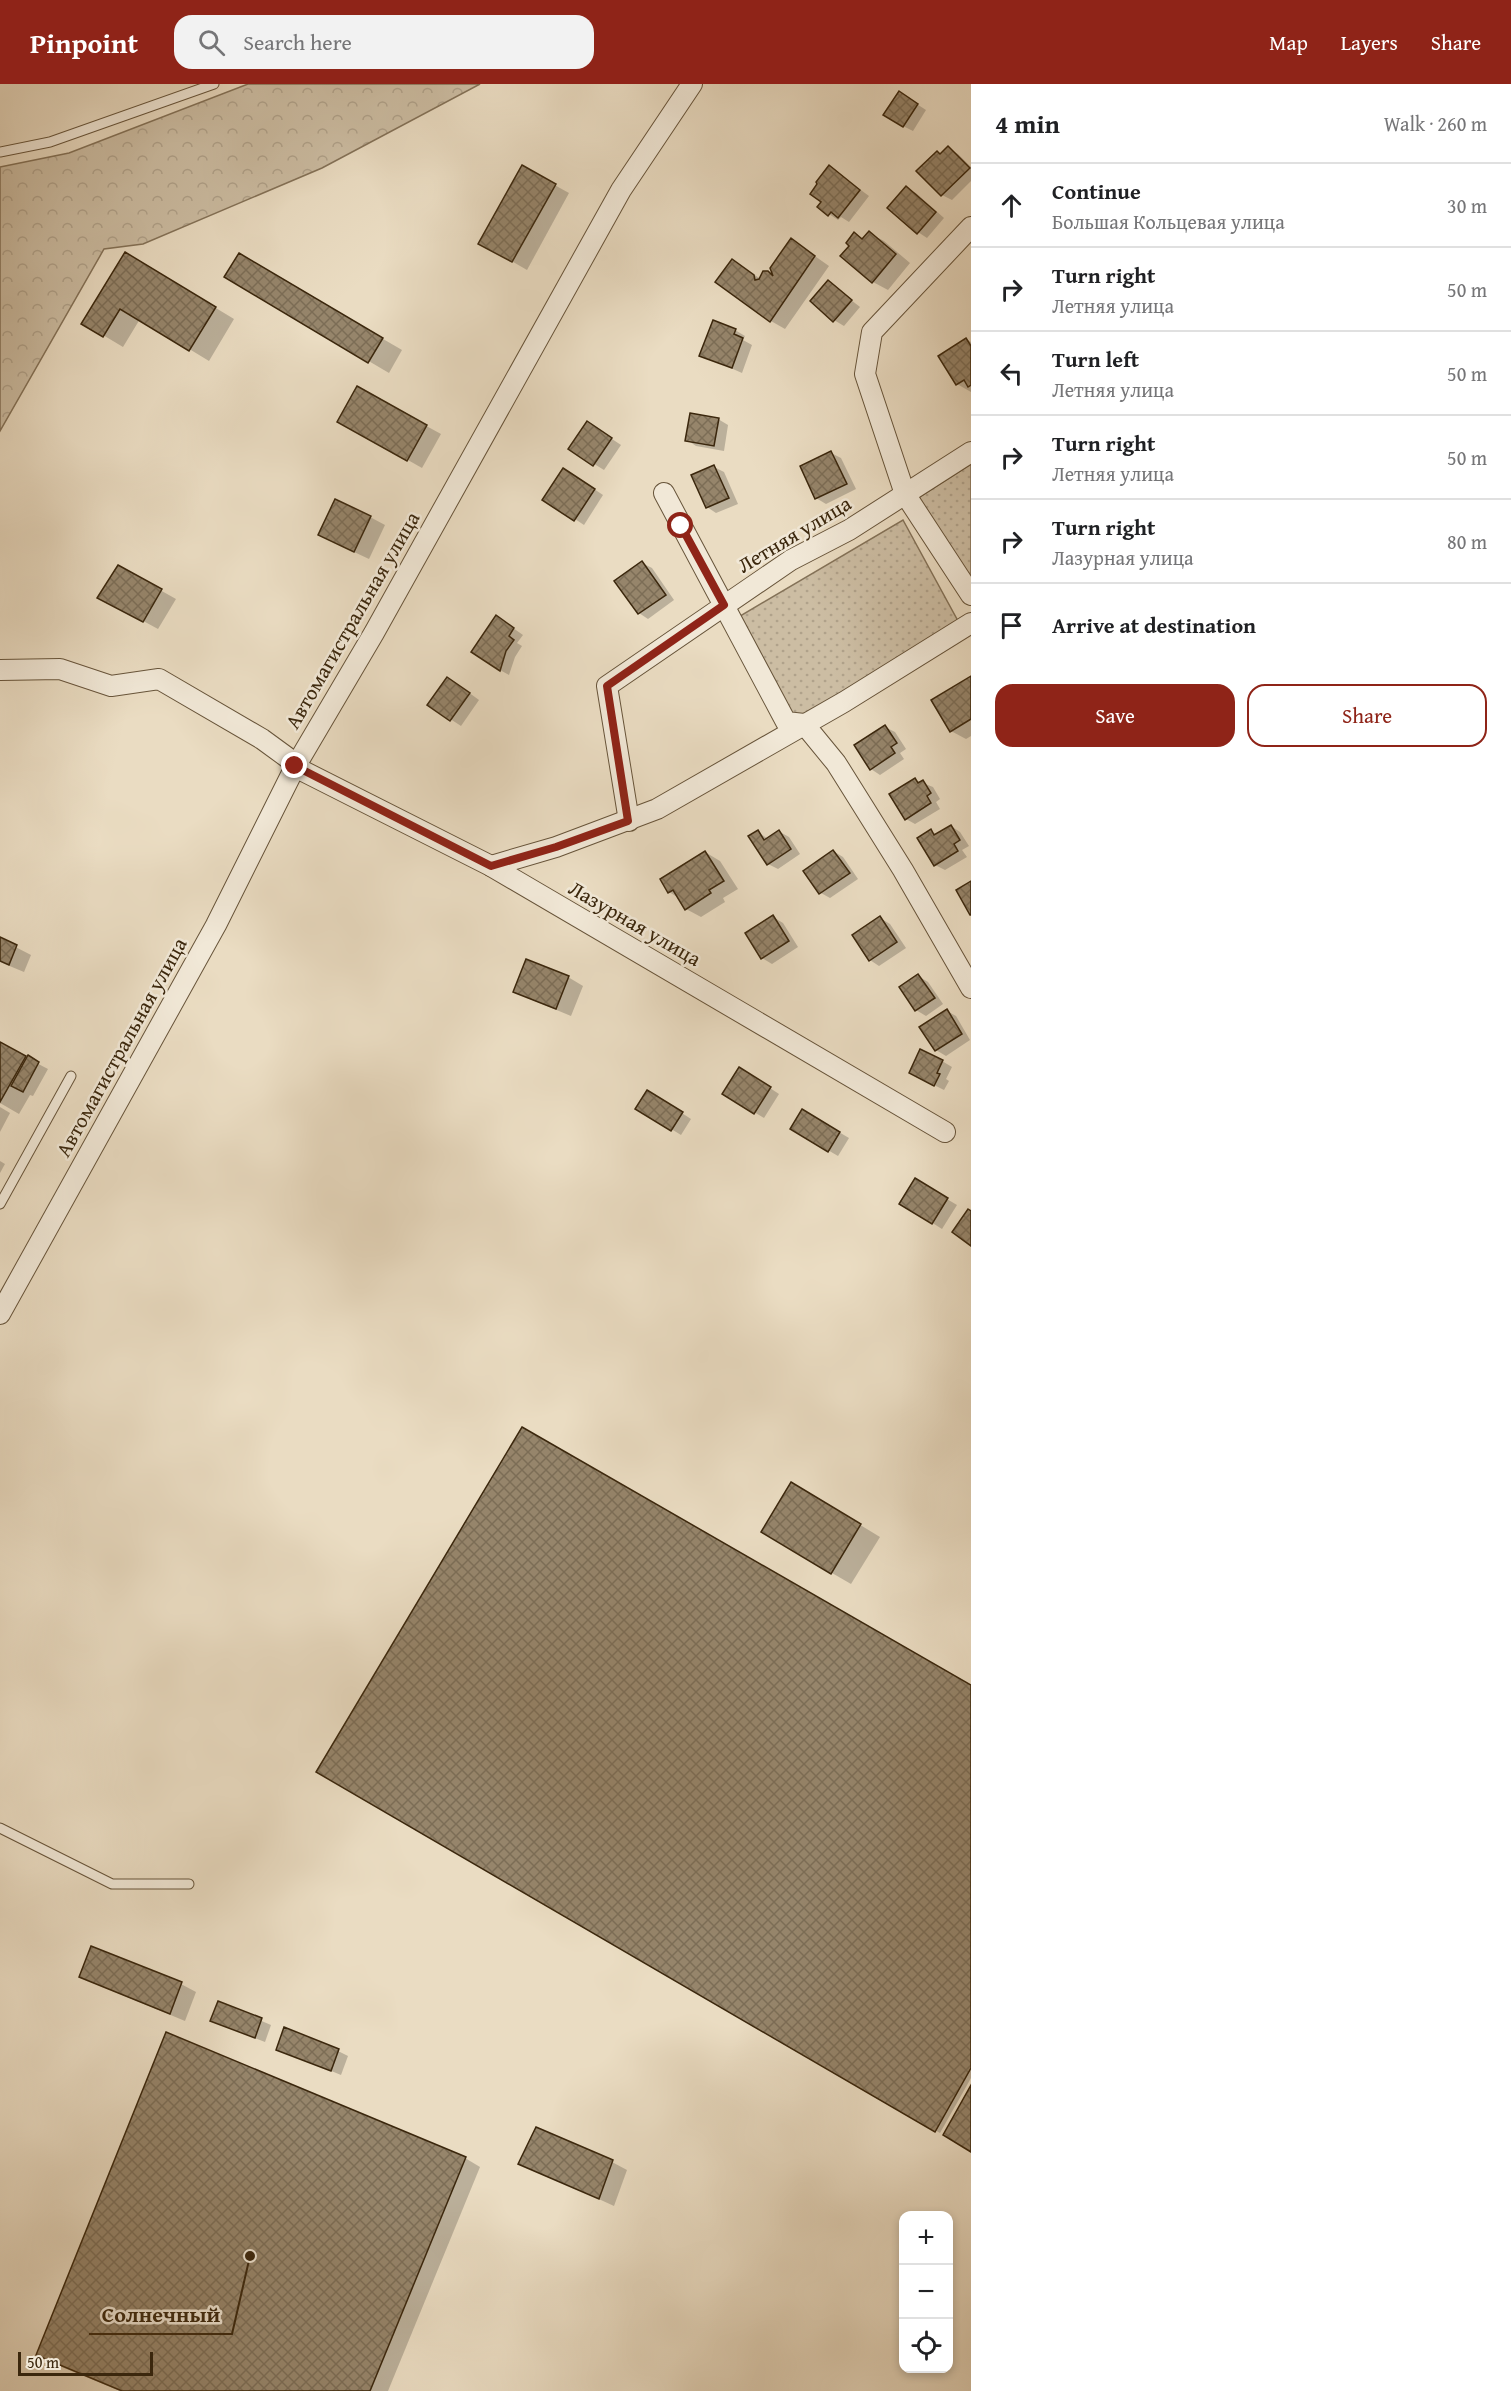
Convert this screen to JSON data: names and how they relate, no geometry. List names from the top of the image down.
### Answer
{
  "streets": {
    "street": ["Летняя улица", "Автомагистральная улица", "Лазурная улица"]
  },
  "crossings": [
    ["Автомагистральная улица", "Лазурная улица"]
  ],
  "places": ["Солнечный"],
  "scale_bar": "50 m",
  "page": {
    "header": "Pinpoint",
    "search": "Search here",
    "nav": ["Map", "Layers", "Share"],
    "heading": ["4 min", "Walk · 260 m"],
    "list": [
      ["Continue", "Большая Кольцевая улица", "30 m"],
      ["Turn right", "Летняя улица", "50 m"],
      ["Turn left", "Летняя улица", "50 m"],
      ["Turn right", "Летняя улица", "50 m"],
      ["Turn right", "Лазурная улица", "80 m"],
      "Arrive at destination"
    ],
    "buttons": ["Save", "Share"],
    "map_buttons": ["+", "−"],
    "scale": "50 m"
  }
}
